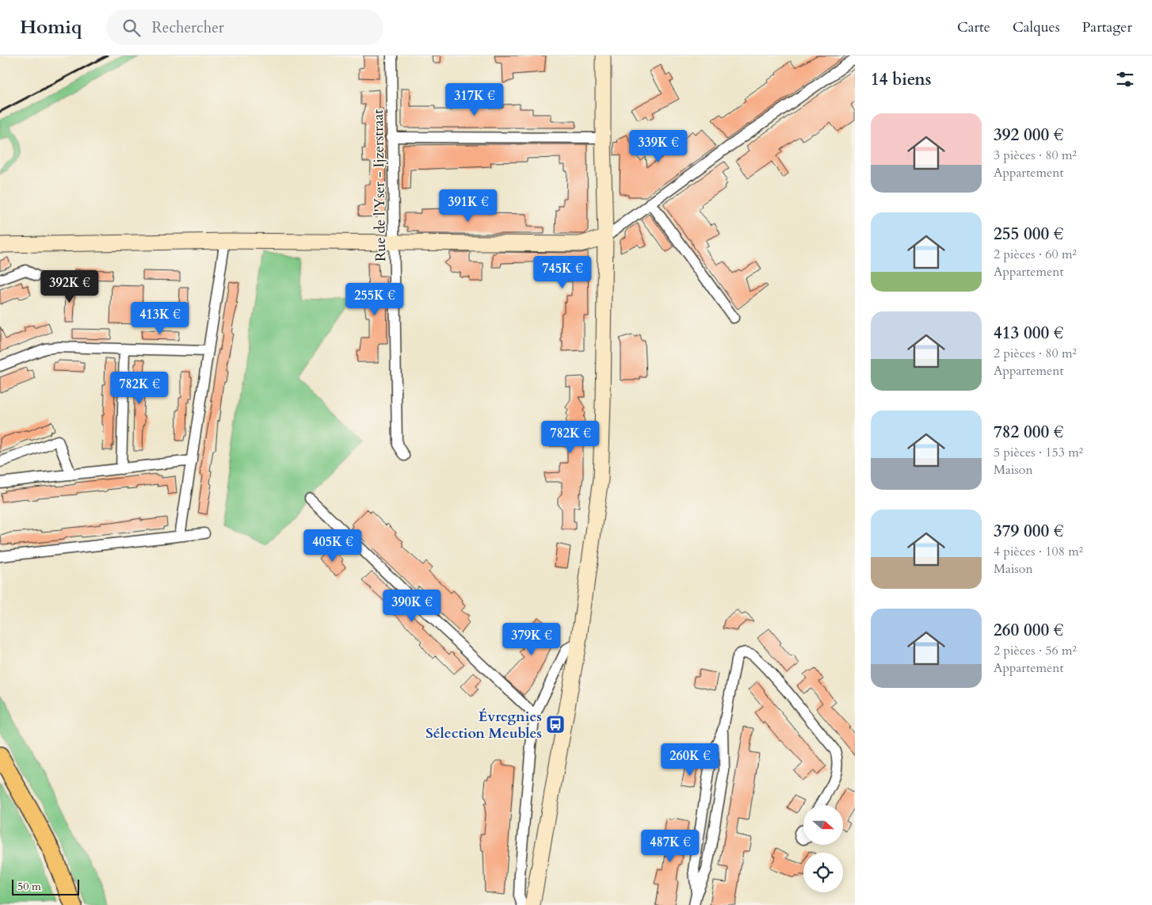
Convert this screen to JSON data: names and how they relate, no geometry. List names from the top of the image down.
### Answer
{
  "streets": {
    "street": ["Rue de l'Yser - Ijzerstraat"]
  },
  "places": {
    "bus stop": ["Évregnies Sélection Meubles"]
  },
  "scale_bar": "50 m",
  "north": "right",
  "page": {
    "header": "Homiq",
    "search": "Rechercher",
    "nav": ["Carte", "Calques", "Partager"],
    "heading": "14 biens",
    "price": [
      "317K €",
      "339K €",
      "391K €",
      "745K €",
      "392K €",
      "255K €",
      "413K €",
      "782K €",
      "782K €",
      "405K €",
      "390K €",
      "379K €",
      "260K €",
      "487K €"
    ],
    "list": [
      {
        "name": "392 000 €",
        "note": "3 pièces · 80 m² · Appartement"
      },
      {
        "name": "255 000 €",
        "note": "2 pièces · 60 m² · Appartement"
      },
      {
        "name": "413 000 €",
        "note": "2 pièces · 80 m² · Appartement"
      },
      {
        "name": "782 000 €",
        "note": "5 pièces · 153 m² · Maison"
      },
      {
        "name": "379 000 €",
        "note": "4 pièces · 108 m² · Maison"
      },
      {
        "name": "260 000 €",
        "note": "2 pièces · 56 m² · Appartement"
      }
    ],
    "scale": "50 m"
  }
}
